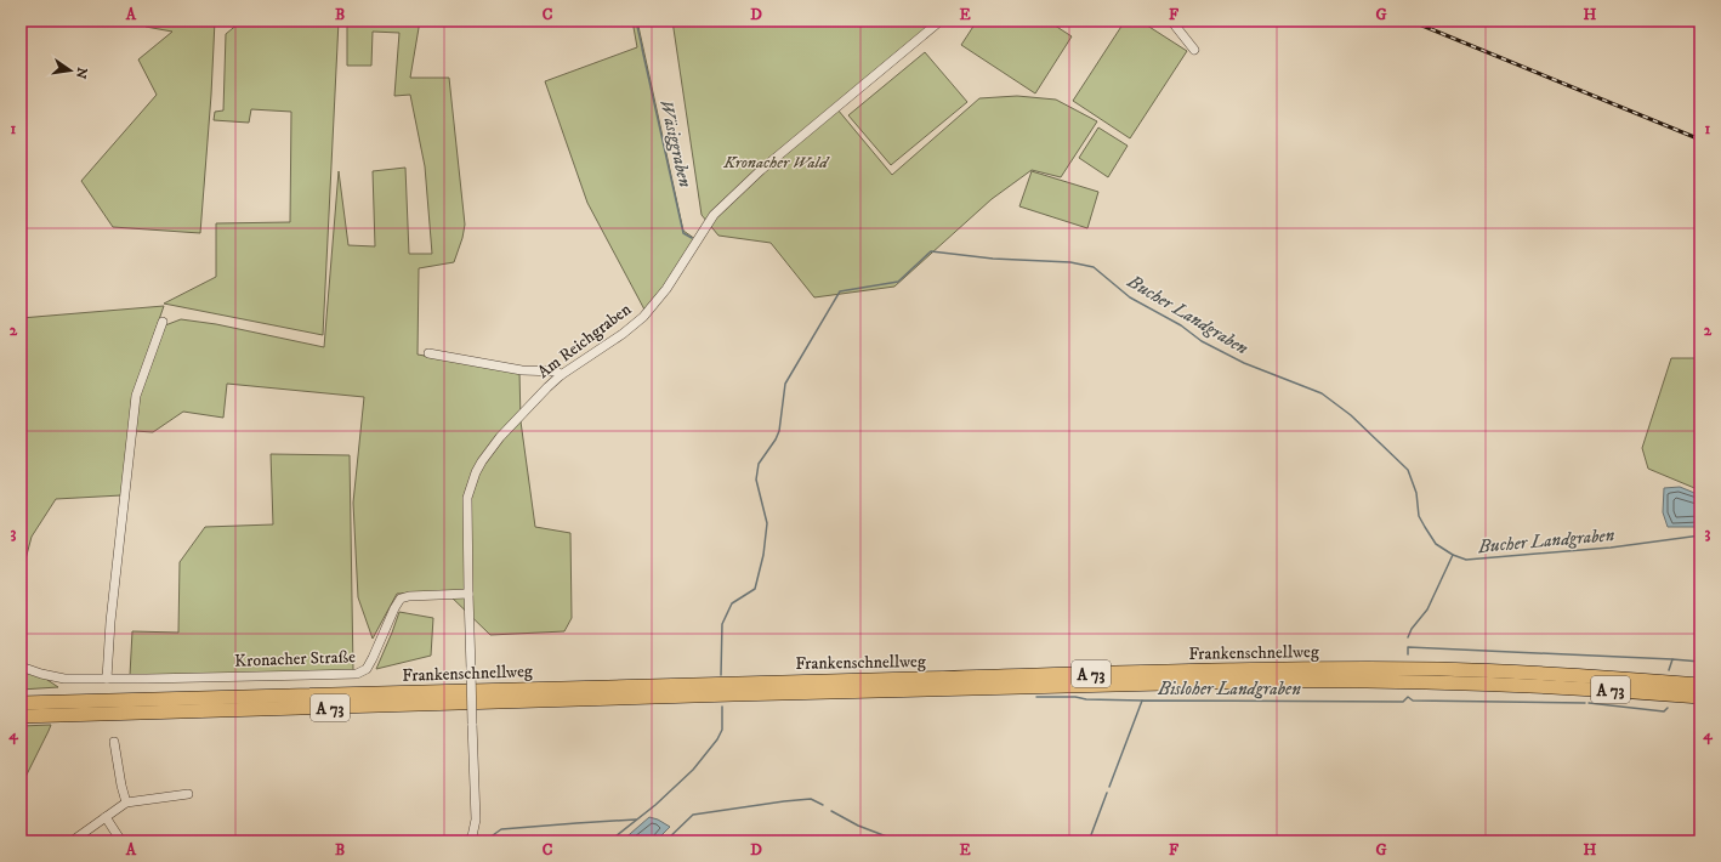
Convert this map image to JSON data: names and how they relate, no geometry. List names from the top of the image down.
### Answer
{
  "streets": {
    "highway": ["Frankenschnellweg", "A 73"],
    "street": ["Am Reichgraben", "Kronacher Straße"]
  },
  "crossings": [
    ["Am Reichgraben", "Kronacher Straße"]
  ],
  "water": ["Wäsiggraben", "Bucher Landgraben", "Bisloher Landgraben"],
  "parks": ["Kronacher Wald"],
  "north": "right",
  "grid": {
    "columns": [
      "A",
      "B",
      "C",
      "D",
      "E",
      "F",
      "G",
      "H"
    ],
    "rows": [
      "1",
      "2",
      "3",
      "4"
    ]
  }
}
